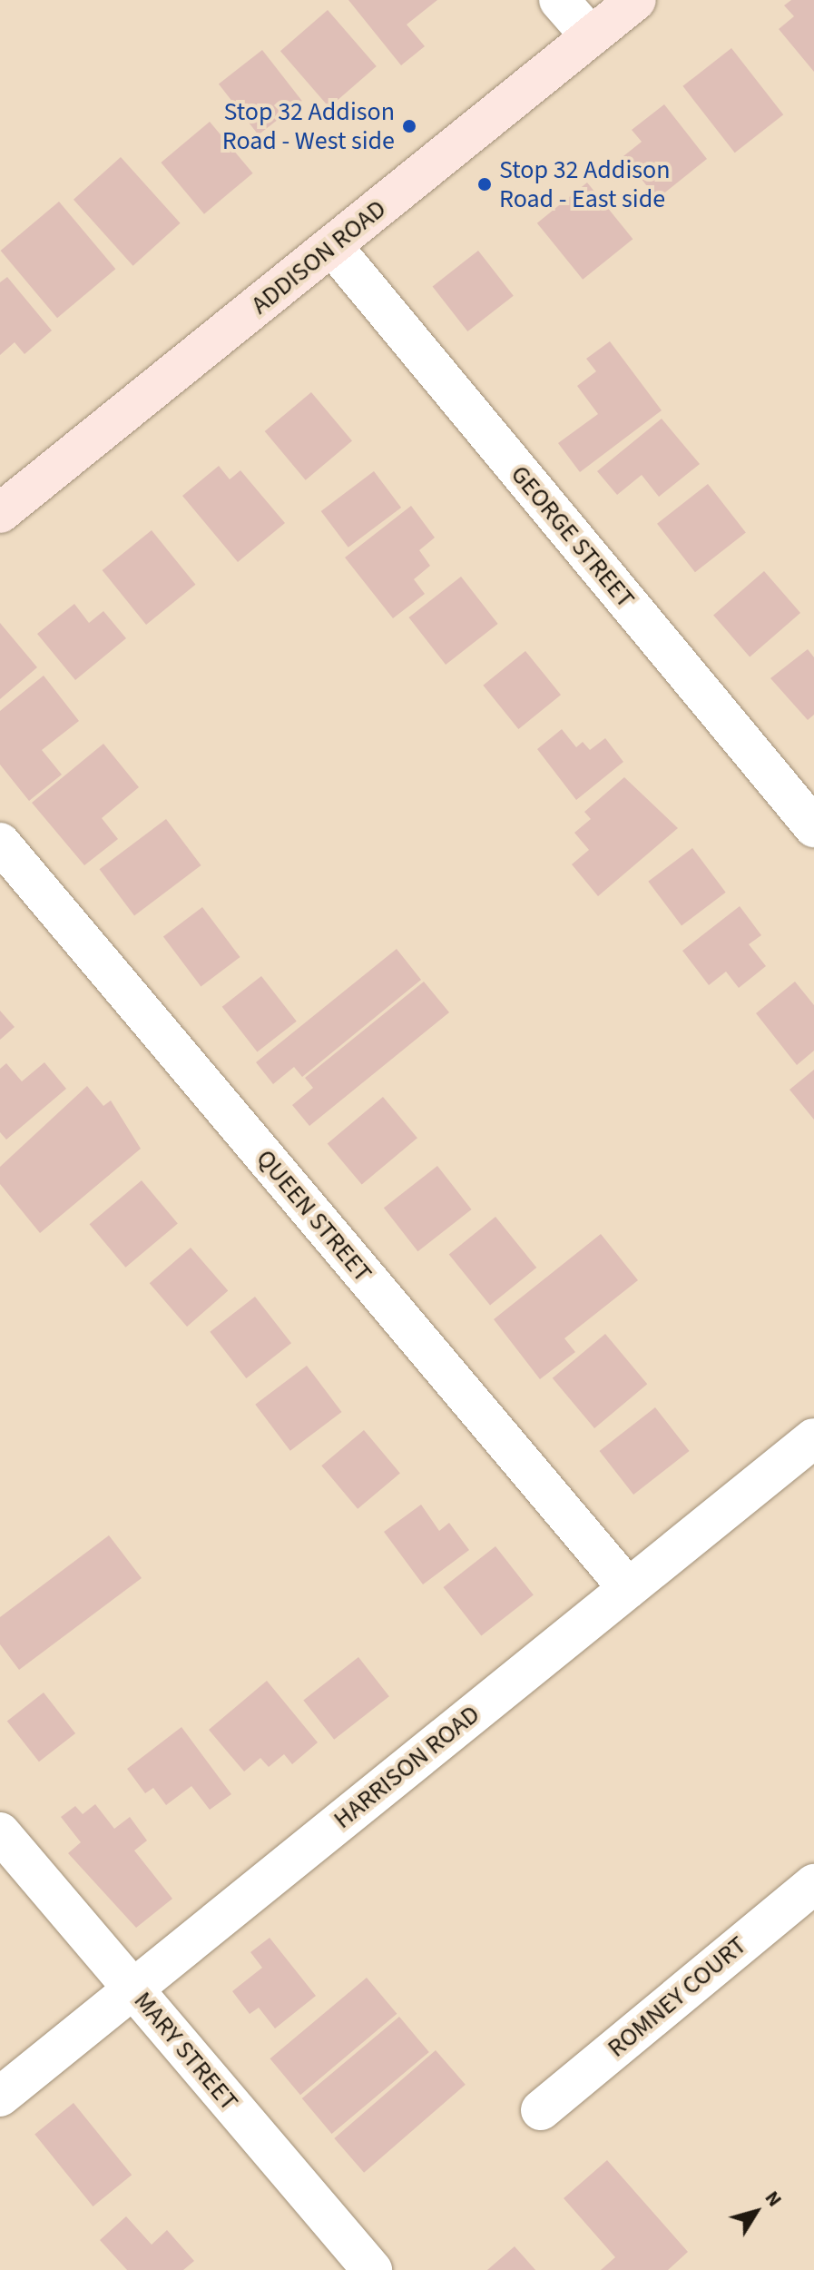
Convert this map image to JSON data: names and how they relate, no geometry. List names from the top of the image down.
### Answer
{
  "streets": {
    "main road": ["ADDISON ROAD"],
    "street": [
      "GEORGE STREET",
      "QUEEN STREET",
      "HARRISON ROAD",
      "ROMNEY COURT",
      "MARY STREET"
    ]
  },
  "crossings": [
    ["ADDISON ROAD", "GEORGE STREET"],
    ["QUEEN STREET", "HARRISON ROAD"],
    ["HARRISON ROAD", "MARY STREET"]
  ],
  "places": ["Stop 32 Addison Road - West side", "Stop 32 Addison Road - East side"],
  "north": "top right"
}
